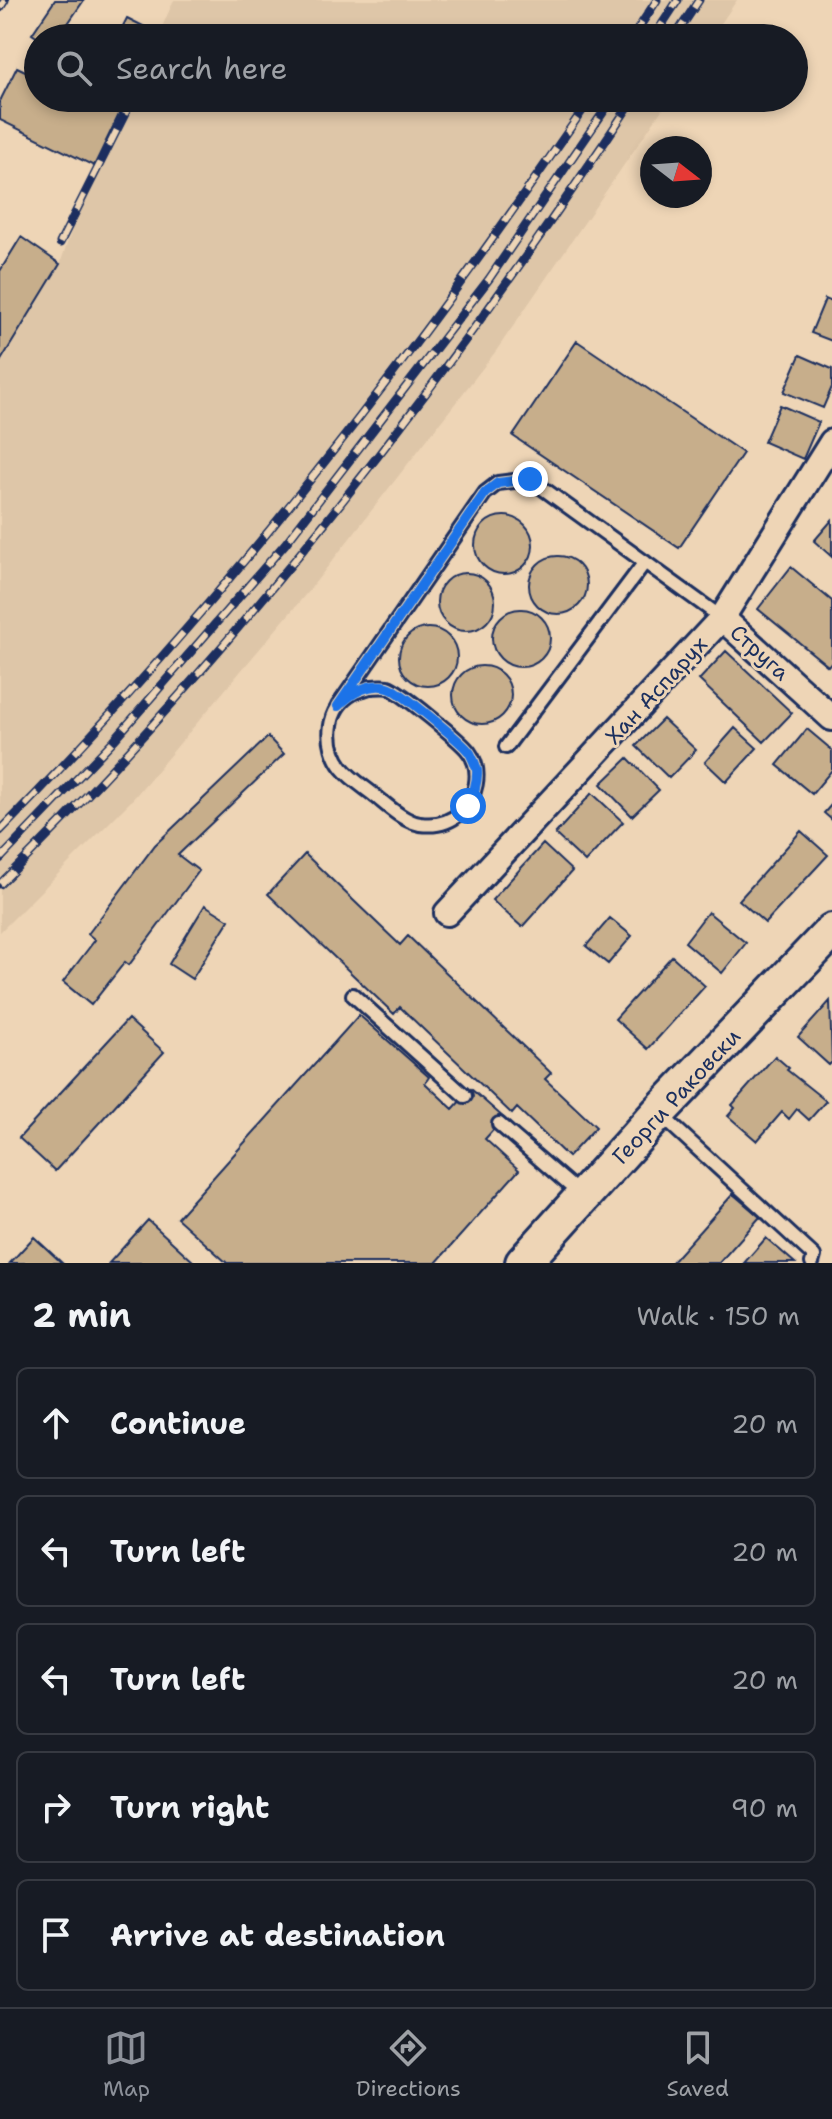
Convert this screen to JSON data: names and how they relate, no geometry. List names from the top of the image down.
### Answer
{
  "streets": {
    "street": ["Струга", "Хан Аспарух", "Георги Раковски"]
  },
  "crossings": [
    ["Струга", "Хан Аспарух"]
  ],
  "north": "right",
  "page": {
    "search": "Search here",
    "heading": ["2 min", "Walk · 150 m"],
    "list": [
      ["Continue", "20 m"],
      ["Turn left", "20 m"],
      ["Turn left", "20 m"],
      ["Turn right", "90 m"],
      "Arrive at destination"
    ],
    "nav": ["Map", "Directions", "Saved"]
  }
}
